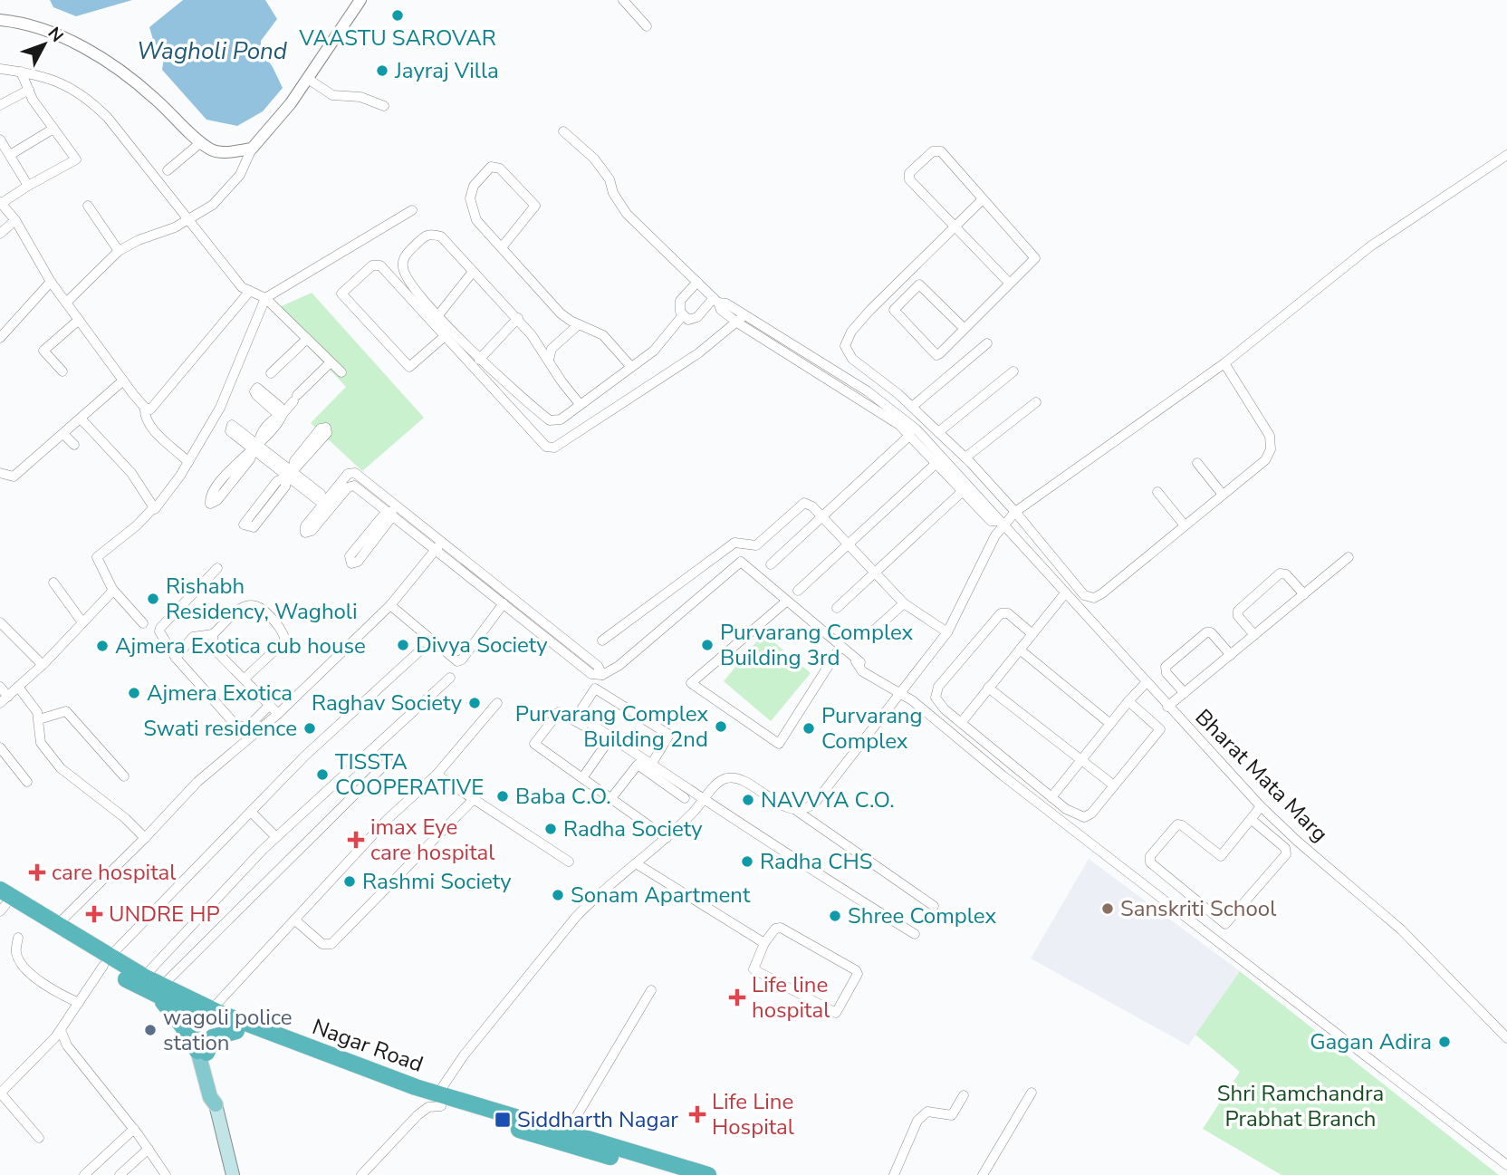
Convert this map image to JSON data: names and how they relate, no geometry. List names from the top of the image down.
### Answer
{
  "streets": {
    "highway": ["Nagar Road"],
    "street": ["Bharat Mata Marg"]
  },
  "water": ["Wagholi Pond"],
  "parks": ["Shri Ramchandra Prabhat Branch"],
  "places": {
    "other": [
      "VAASTU SAROVAR",
      "Jayraj Villa",
      "Rishabh Residency, Wagholi",
      "Divya Society",
      "Purvarang Complex Building 3rd",
      "Ajmera Exotica cub house",
      "Ajmera Exotica",
      "Raghav Society",
      "Purvarang Complex Building 2nd",
      "Swati residence",
      "Purvarang Complex",
      "TISSTA COOPERATIVE",
      "Baba C.O.",
      "NAVVYA C.O.",
      "Radha Society",
      "Radha CHS",
      "Rashmi Society",
      "Sonam Apartment",
      "Sanskriti School",
      "Shree Complex",
      "wagoli police station",
      "Gagan Adira"
    ],
    "health": [
      "imax Eye care hospital",
      "care hospital",
      "UNDRE HP",
      "Life line hospital",
      "Life Line Hospital"
    ],
    "transit": ["Siddharth Nagar"]
  },
  "north": "top right"
}
